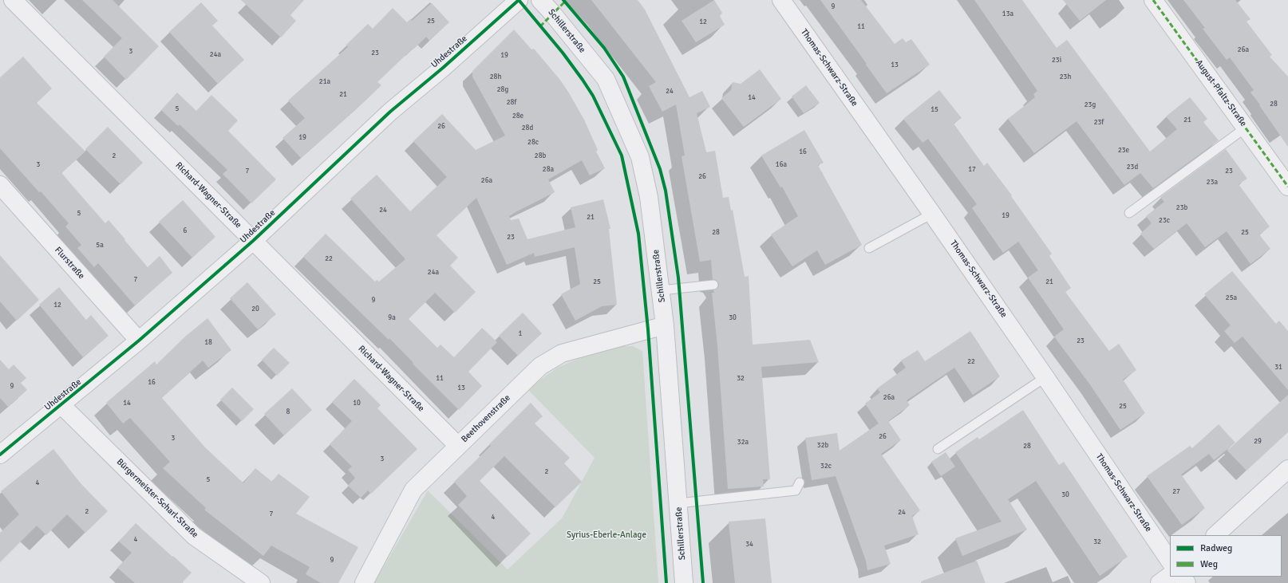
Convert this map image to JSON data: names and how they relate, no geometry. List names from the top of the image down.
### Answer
{
  "streets": {
    "street": [
      "Schillerstraße",
      "Uhdestraße",
      "Thomas-Schwarz-Straße",
      "August-Pfaltz-Straße",
      "Richard-Wagner-Straße",
      "Flurstraße",
      "Beethovenstraße",
      "Bürgermeister-Scharl-Straße"
    ]
  },
  "crossings": [
    ["Schillerstraße", "Beethovenstraße"],
    ["Uhdestraße", "Richard-Wagner-Straße"],
    ["Uhdestraße", "Flurstraße"],
    ["Uhdestraße", "Bürgermeister-Scharl-Straße"],
    ["Richard-Wagner-Straße", "Beethovenstraße"]
  ],
  "parks": ["Syrius-Eberle-Anlage"],
  "house_numbers": [
    "9",
    "13a",
    "25",
    "12",
    "11",
    "26a",
    "3",
    "23",
    "24a",
    "19",
    "23i",
    "13",
    "28h",
    "23h",
    "21a",
    "28g",
    "24",
    "21",
    "14",
    "28f",
    "28",
    "23g",
    "5",
    "15",
    "28e",
    "21",
    "23f",
    "26",
    "28d",
    "19",
    "28c",
    "23e",
    "16",
    "2",
    "28b",
    "3",
    "16a",
    "23d",
    "28a",
    "17",
    "7",
    "23",
    "26",
    "26a",
    "23a",
    "23b",
    "24",
    "5",
    "19",
    "21",
    "23c",
    "6",
    "28",
    "25",
    "23",
    "5a",
    "22",
    "24a",
    "7",
    "25",
    "21",
    "25a",
    "9",
    "12",
    "20",
    "9a",
    "30",
    "1",
    "23",
    "18",
    "22",
    "31",
    "11",
    "32",
    "16",
    "9",
    "13",
    "26a",
    "14",
    "10",
    "25",
    "8",
    "26",
    "3",
    "29",
    "32a",
    "32b",
    "28",
    "3",
    "32c",
    "2",
    "5",
    "4",
    "27",
    "30",
    "2",
    "24",
    "7",
    "4",
    "4",
    "32",
    "34",
    "9"
  ],
  "legend": ["Radweg", "Weg"]
}
